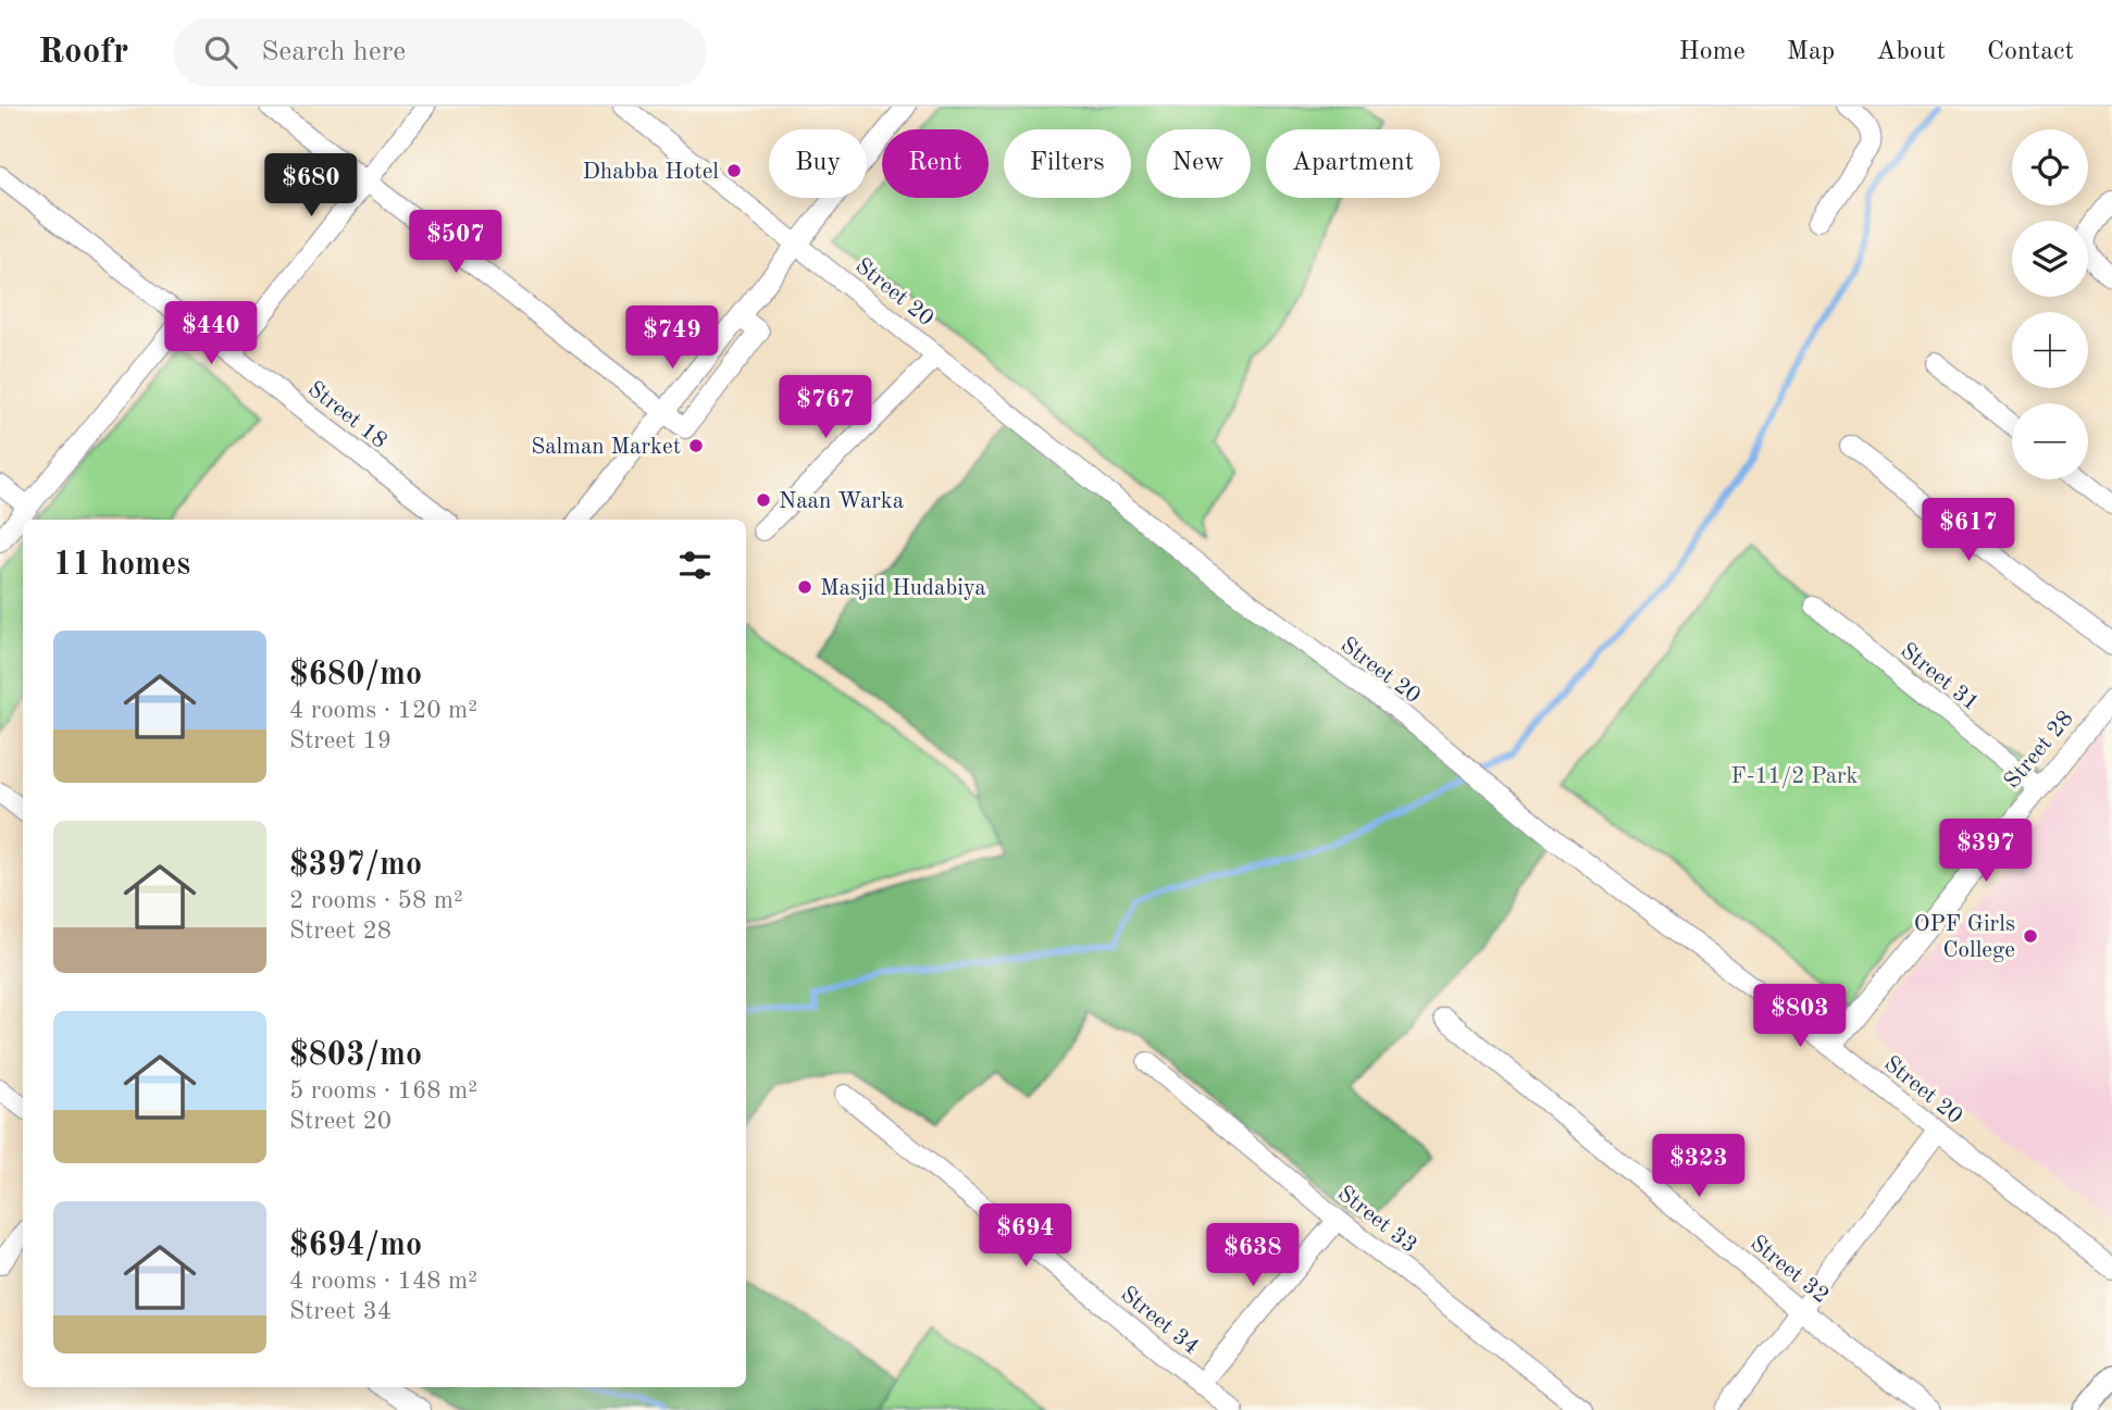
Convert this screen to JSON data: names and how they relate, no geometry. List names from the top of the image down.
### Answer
{
  "streets": {
    "street": [
      "Street 20",
      "Street 18",
      "Street 31",
      "Street 28",
      "Street 33",
      "Street 32",
      "Street 34"
    ]
  },
  "crossings": [
    ["Street 20", "Street 28"],
    ["Street 31", "Street 28"]
  ],
  "parks": ["F-11/2 Park"],
  "places": [
    "Dhabba Hotel",
    "Salman Market",
    "Naan Warka",
    "Masjid Hudabiya",
    "OPF Girls College"
  ],
  "page": {
    "header": "Roofr",
    "search": "Search here",
    "nav": [
      "Home",
      "Map",
      "About",
      "Contact"
    ],
    "map_buttons": ["+", "−"],
    "chip": [
      "Buy",
      "Rent",
      "Filters",
      "New",
      "Apartment"
    ],
    "price": [
      "$680",
      "$507",
      "$440",
      "$749",
      "$767",
      "$617",
      "$397",
      "$803",
      "$323",
      "$694",
      "$638"
    ],
    "heading": "11 homes",
    "list": [
      {
        "name": "$680/mo",
        "note": "4 rooms · 120 m² · Street 19"
      },
      {
        "name": "$397/mo",
        "note": "2 rooms · 58 m² · Street 28"
      },
      {
        "name": "$803/mo",
        "note": "5 rooms · 168 m² · Street 20"
      },
      {
        "name": "$694/mo",
        "note": "4 rooms · 148 m² · Street 34"
      }
    ]
  }
}
